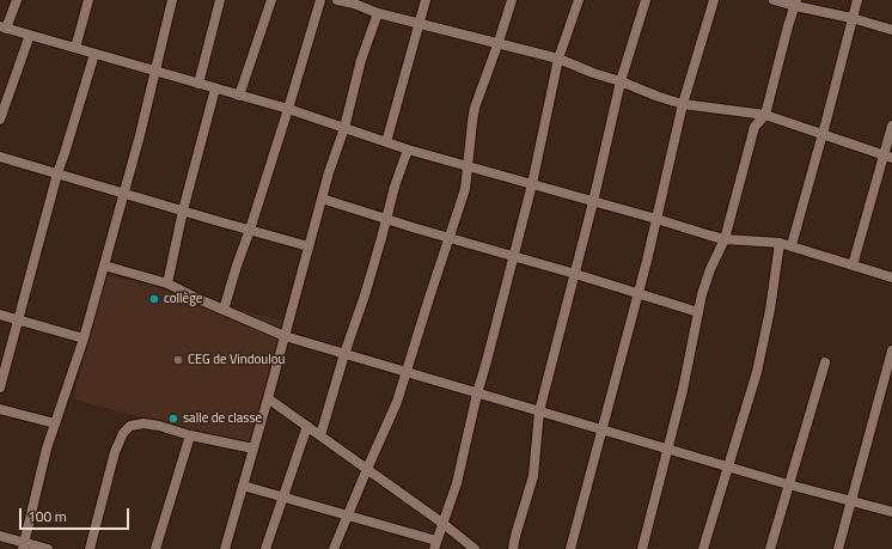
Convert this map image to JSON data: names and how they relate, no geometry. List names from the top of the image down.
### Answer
{
  "places": ["collège", "CEG de Vindoulou", "salle de classe"],
  "scale_bar": "100 m"
}
